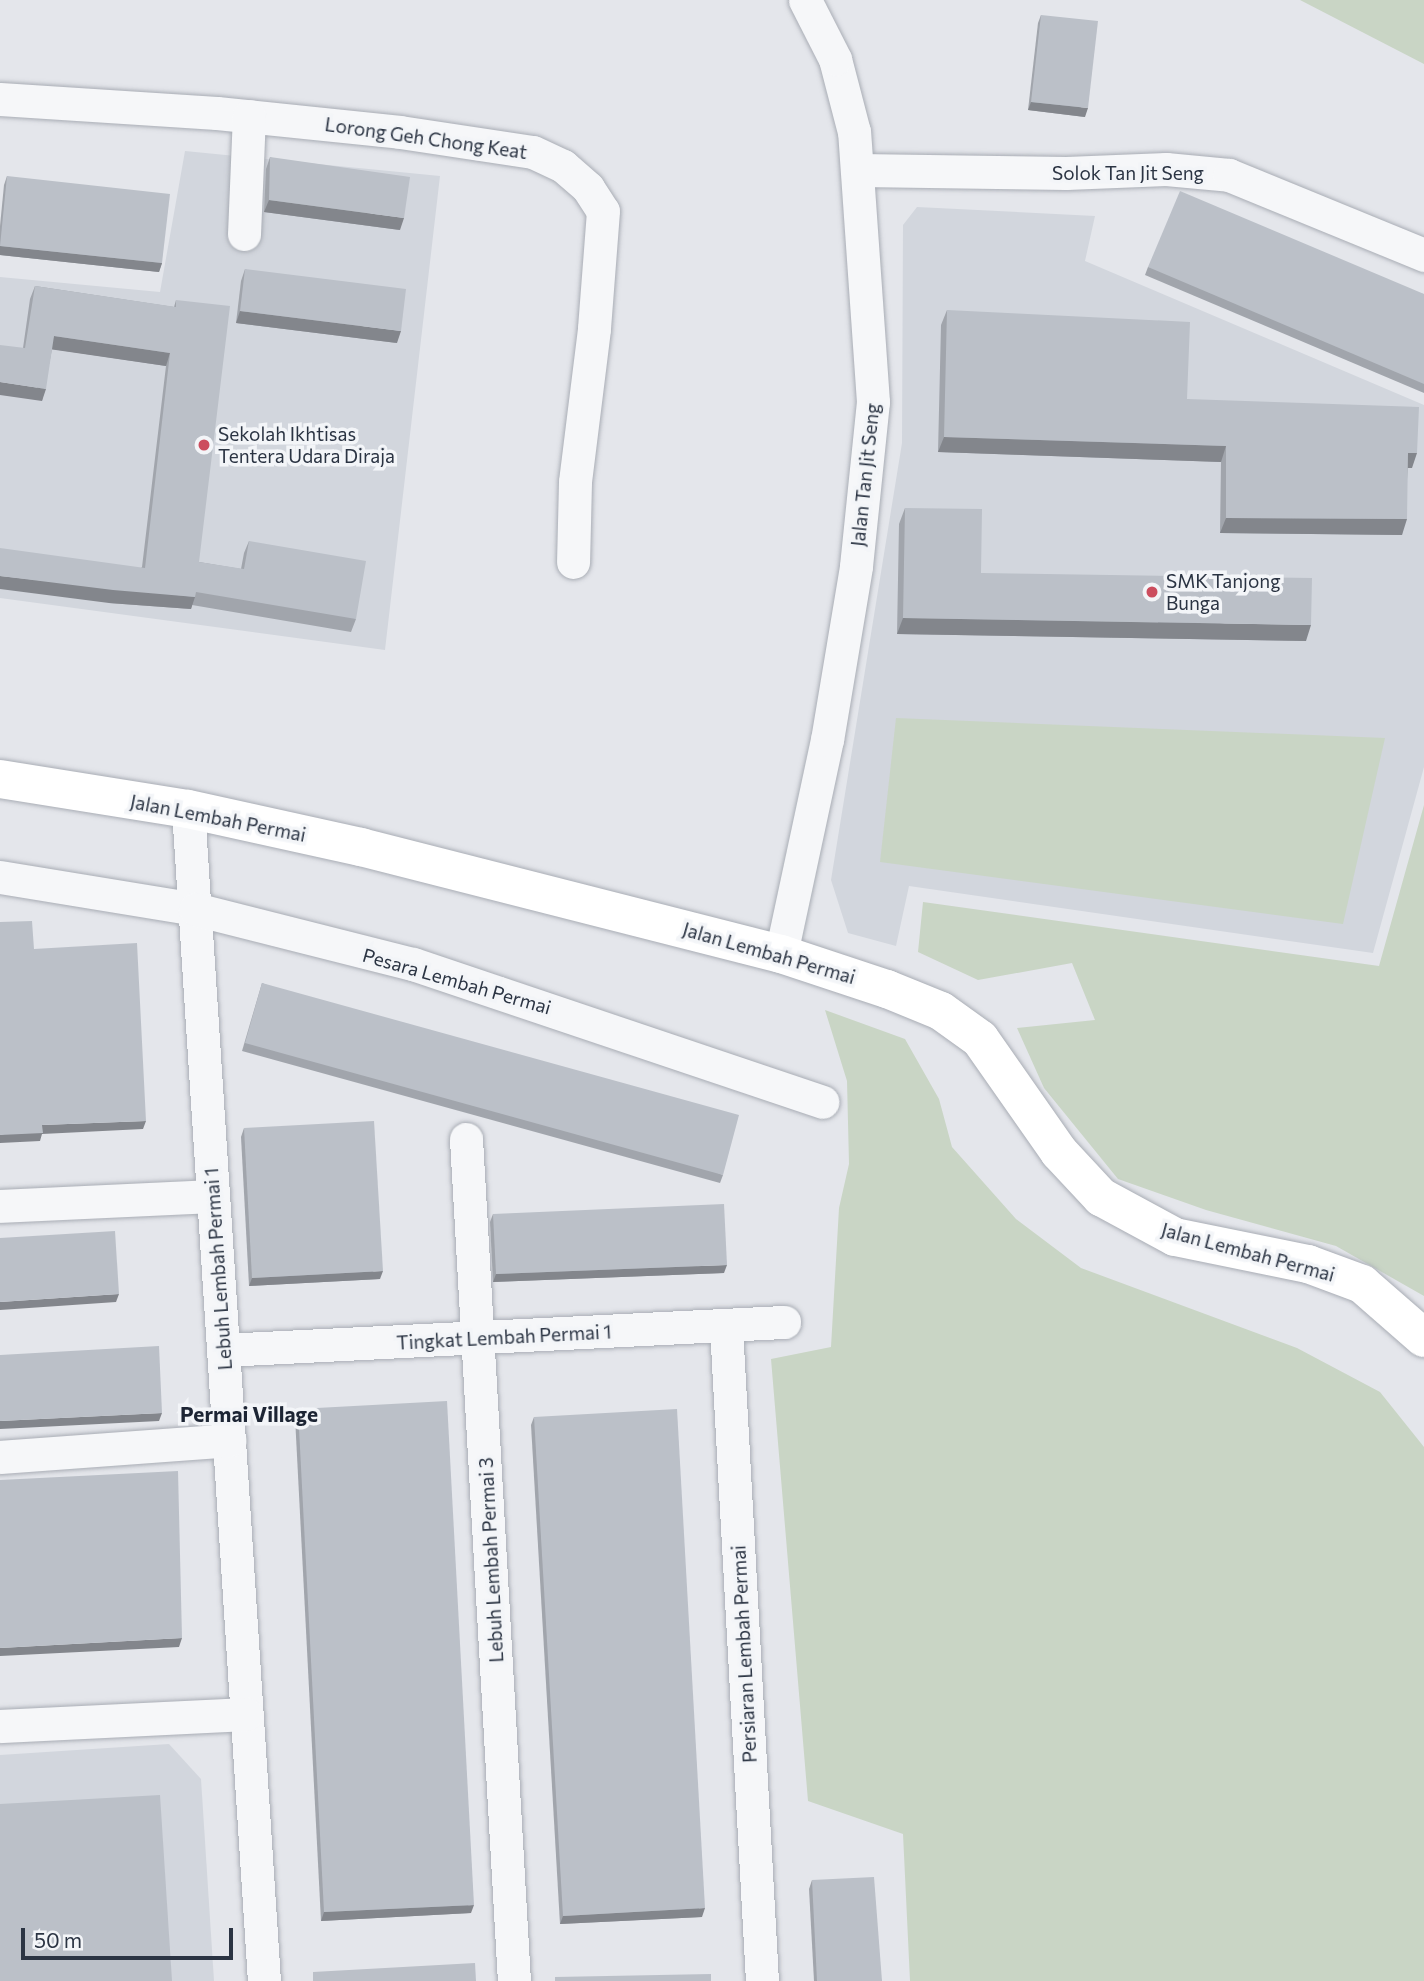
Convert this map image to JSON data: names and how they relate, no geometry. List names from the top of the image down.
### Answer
{
  "streets": {
    "main road": ["Jalan Lembah Permai"],
    "street": [
      "Lorong Geh Chong Keat",
      "Solok Tan Jit Seng",
      "Jalan Tan Jit Seng",
      "Pesara Lembah Permai",
      "Lebuh Lembah Permai 1",
      "Tingkat Lembah Permai 1",
      "Lebuh Lembah Permai 3",
      "Persiaran Lembah Permai"
    ]
  },
  "crossings": [
    ["Solok Tan Jit Seng", "Jalan Tan Jit Seng"],
    ["Jalan Tan Jit Seng", "Jalan Lembah Permai"],
    ["Jalan Lembah Permai", "Lebuh Lembah Permai 1"],
    ["Pesara Lembah Permai", "Lebuh Lembah Permai 1"],
    ["Lebuh Lembah Permai 1", "Tingkat Lembah Permai 1"],
    ["Tingkat Lembah Permai 1", "Lebuh Lembah Permai 3"],
    ["Tingkat Lembah Permai 1", "Persiaran Lembah Permai"]
  ],
  "districts": ["Permai Village"],
  "places": ["Sekolah Ikhtisas Tentera Udara Diraja", "SMK Tanjong Bunga"],
  "scale_bar": "50 m"
}
